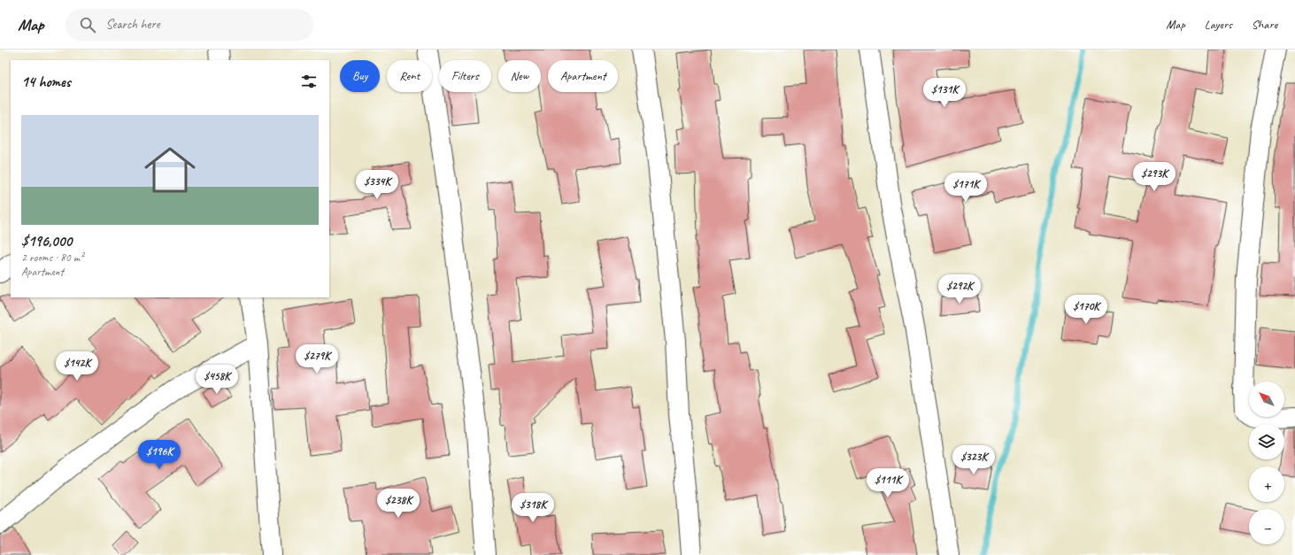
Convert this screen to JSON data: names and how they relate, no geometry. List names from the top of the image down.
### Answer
{
  "north": "top left",
  "page": {
    "header": "Map",
    "search": "Search here",
    "nav": ["Map", "Layers", "Share"],
    "chip": [
      "Buy",
      "Rent",
      "Filters",
      "New",
      "Apartment"
    ],
    "heading": "14 homes",
    "price": [
      "$131K",
      "$293K",
      "$334K",
      "$171K",
      "$292K",
      "$170K",
      "$279K",
      "$142K",
      "$458K",
      "$196K",
      "$323K",
      "$111K",
      "$238K",
      "$318K"
    ],
    "list": [
      {
        "name": "$196,000",
        "note": "2 rooms · 80 m² · Apartment"
      }
    ],
    "map_buttons": ["+", "−"]
  }
}
